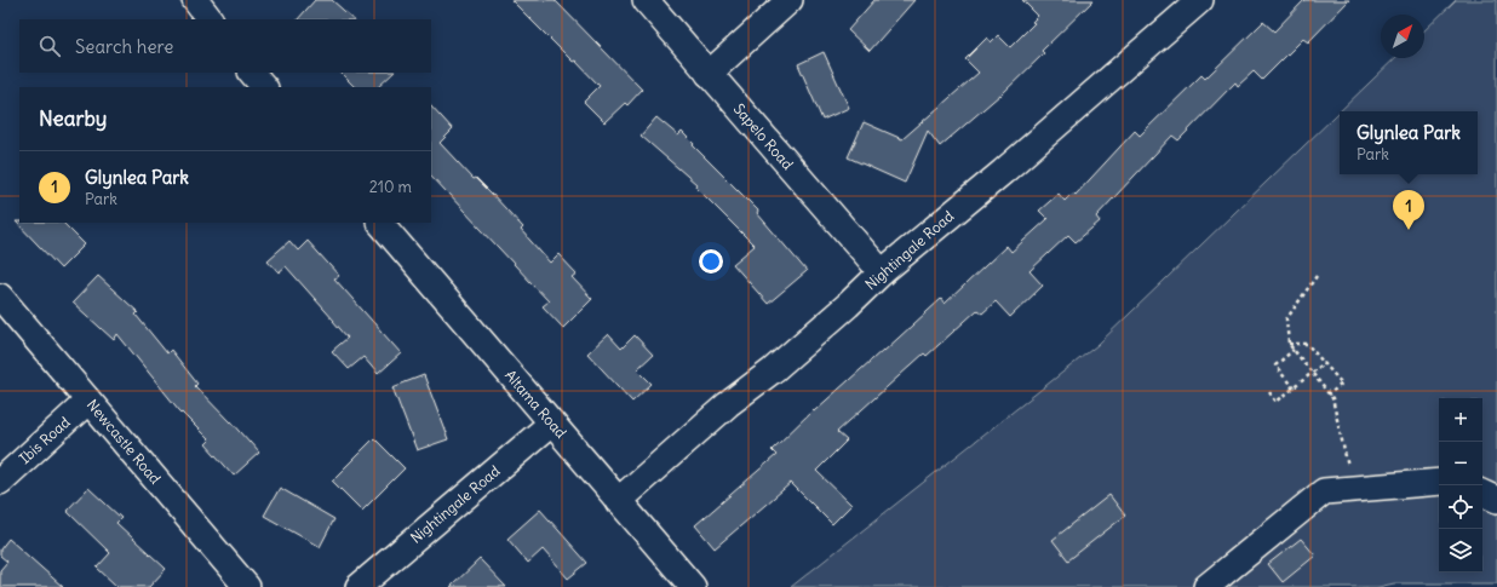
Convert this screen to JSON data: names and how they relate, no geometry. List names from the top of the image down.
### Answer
{
  "streets": {
    "street": [
      "Sapelo Road",
      "Nightingale Road",
      "Altama Road",
      "Ibis Road",
      "Newcastle Road"
    ]
  },
  "crossings": [
    ["Sapelo Road", "Nightingale Road"],
    ["Nightingale Road", "Altama Road"],
    ["Ibis Road", "Newcastle Road"]
  ],
  "north": "top right",
  "page": {
    "search": "Search here",
    "heading": "Nearby",
    "popup": ["Glynlea Park", "Park"],
    "list": [
      {
        "mark": "1",
        "name": "Glynlea Park",
        "note": "Park",
        "value": "210 m"
      }
    ],
    "pins": "1",
    "map_buttons": ["+", "−"]
  }
}
